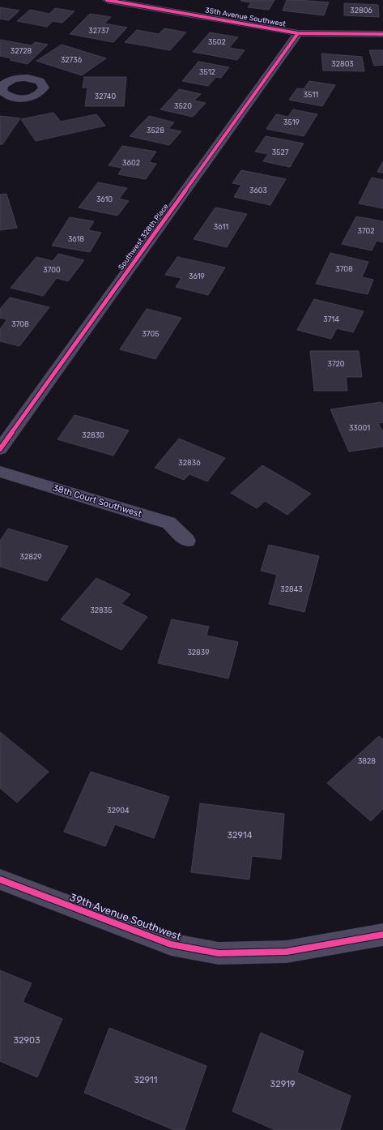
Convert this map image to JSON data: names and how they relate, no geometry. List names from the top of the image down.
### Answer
{
  "streets": {
    "street": [
      "35th Avenue Southwest",
      "Southwest 328th Place",
      "38th Court Southwest",
      "39th Avenue Southwest"
    ]
  },
  "crossings": [
    ["35th Avenue Southwest", "Southwest 328th Place"]
  ],
  "house_numbers": [
    "32806",
    "32737",
    "3502",
    "32728",
    "32736",
    "32803",
    "3512",
    "3511",
    "32740",
    "3520",
    "3519",
    "3528",
    "3527",
    "3602",
    "3603",
    "3610",
    "3611",
    "3702",
    "3618",
    "3708",
    "3700",
    "3619",
    "3714",
    "3708",
    "3705",
    "3720",
    "33001",
    "32830",
    "32836",
    "32829",
    "32843",
    "32835",
    "32839",
    "3828",
    "32904",
    "32914",
    "32903",
    "32911",
    "32919"
  ]
}
